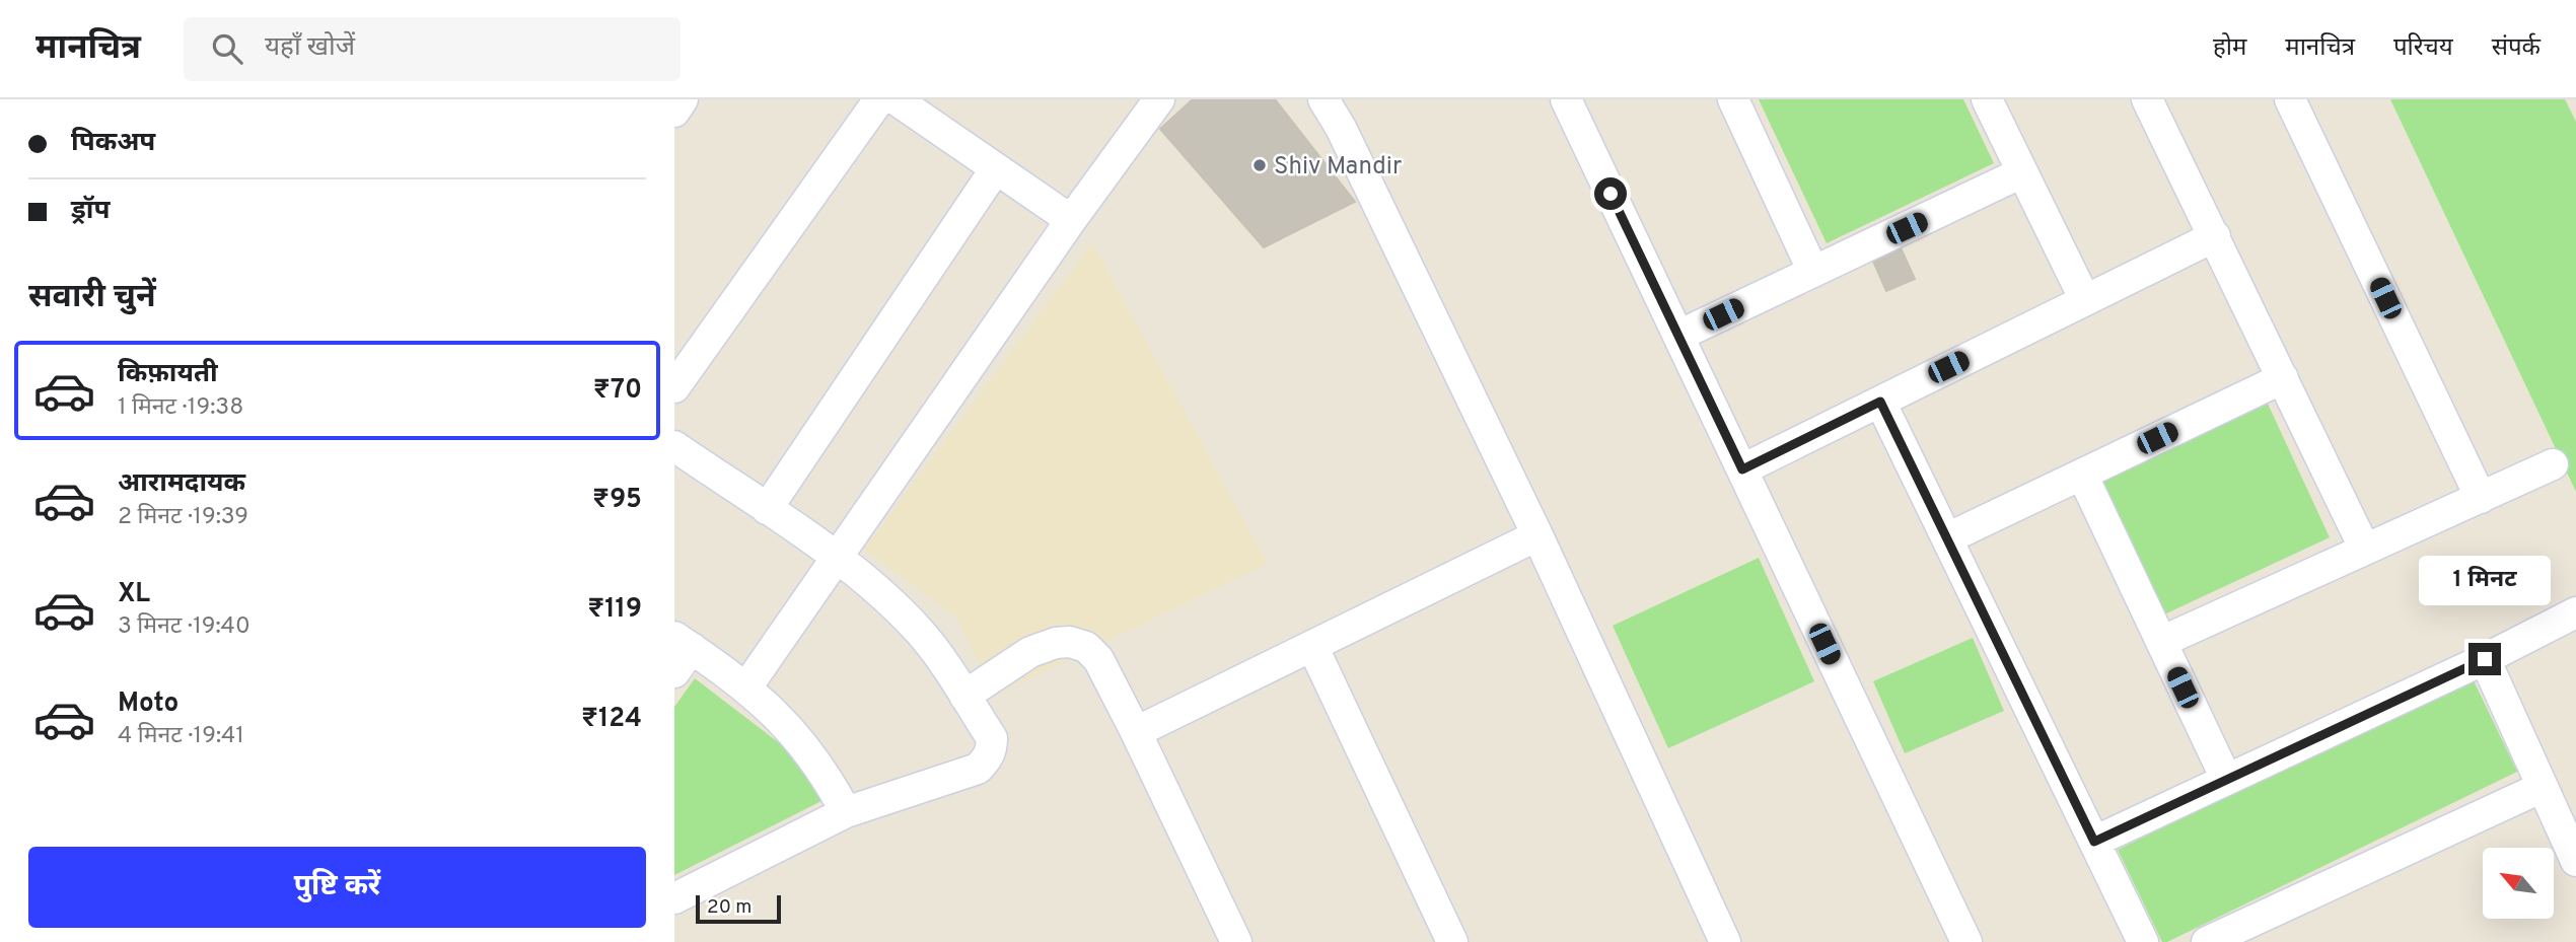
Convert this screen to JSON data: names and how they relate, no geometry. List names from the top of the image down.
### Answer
{
  "places": ["Shiv Mandir"],
  "scale_bar": "20 m",
  "north": "top left",
  "page": {
    "header": "मानचित्र",
    "search": "यहाँ खोजें",
    "nav": [
      "होम",
      "मानचित्र",
      "परिचय",
      "संपर्क"
    ],
    "banner": ["पिकअप", "ड्रॉप"],
    "heading": "सवारी चुनें",
    "list": [
      {
        "name": "किफ़ायती",
        "note": "1 मिनट · 19:38",
        "value": "₹70"
      },
      {
        "name": "आरामदायक",
        "note": "2 मिनट · 19:39",
        "value": "₹95"
      },
      {
        "name": "XL",
        "note": "3 मिनट · 19:40",
        "value": "₹119"
      },
      {
        "name": "Moto",
        "note": "4 मिनट · 19:41",
        "value": "₹124"
      }
    ],
    "bubble": "1 मिनट",
    "buttons": "पुष्टि करें",
    "scale": "20 m"
  }
}
